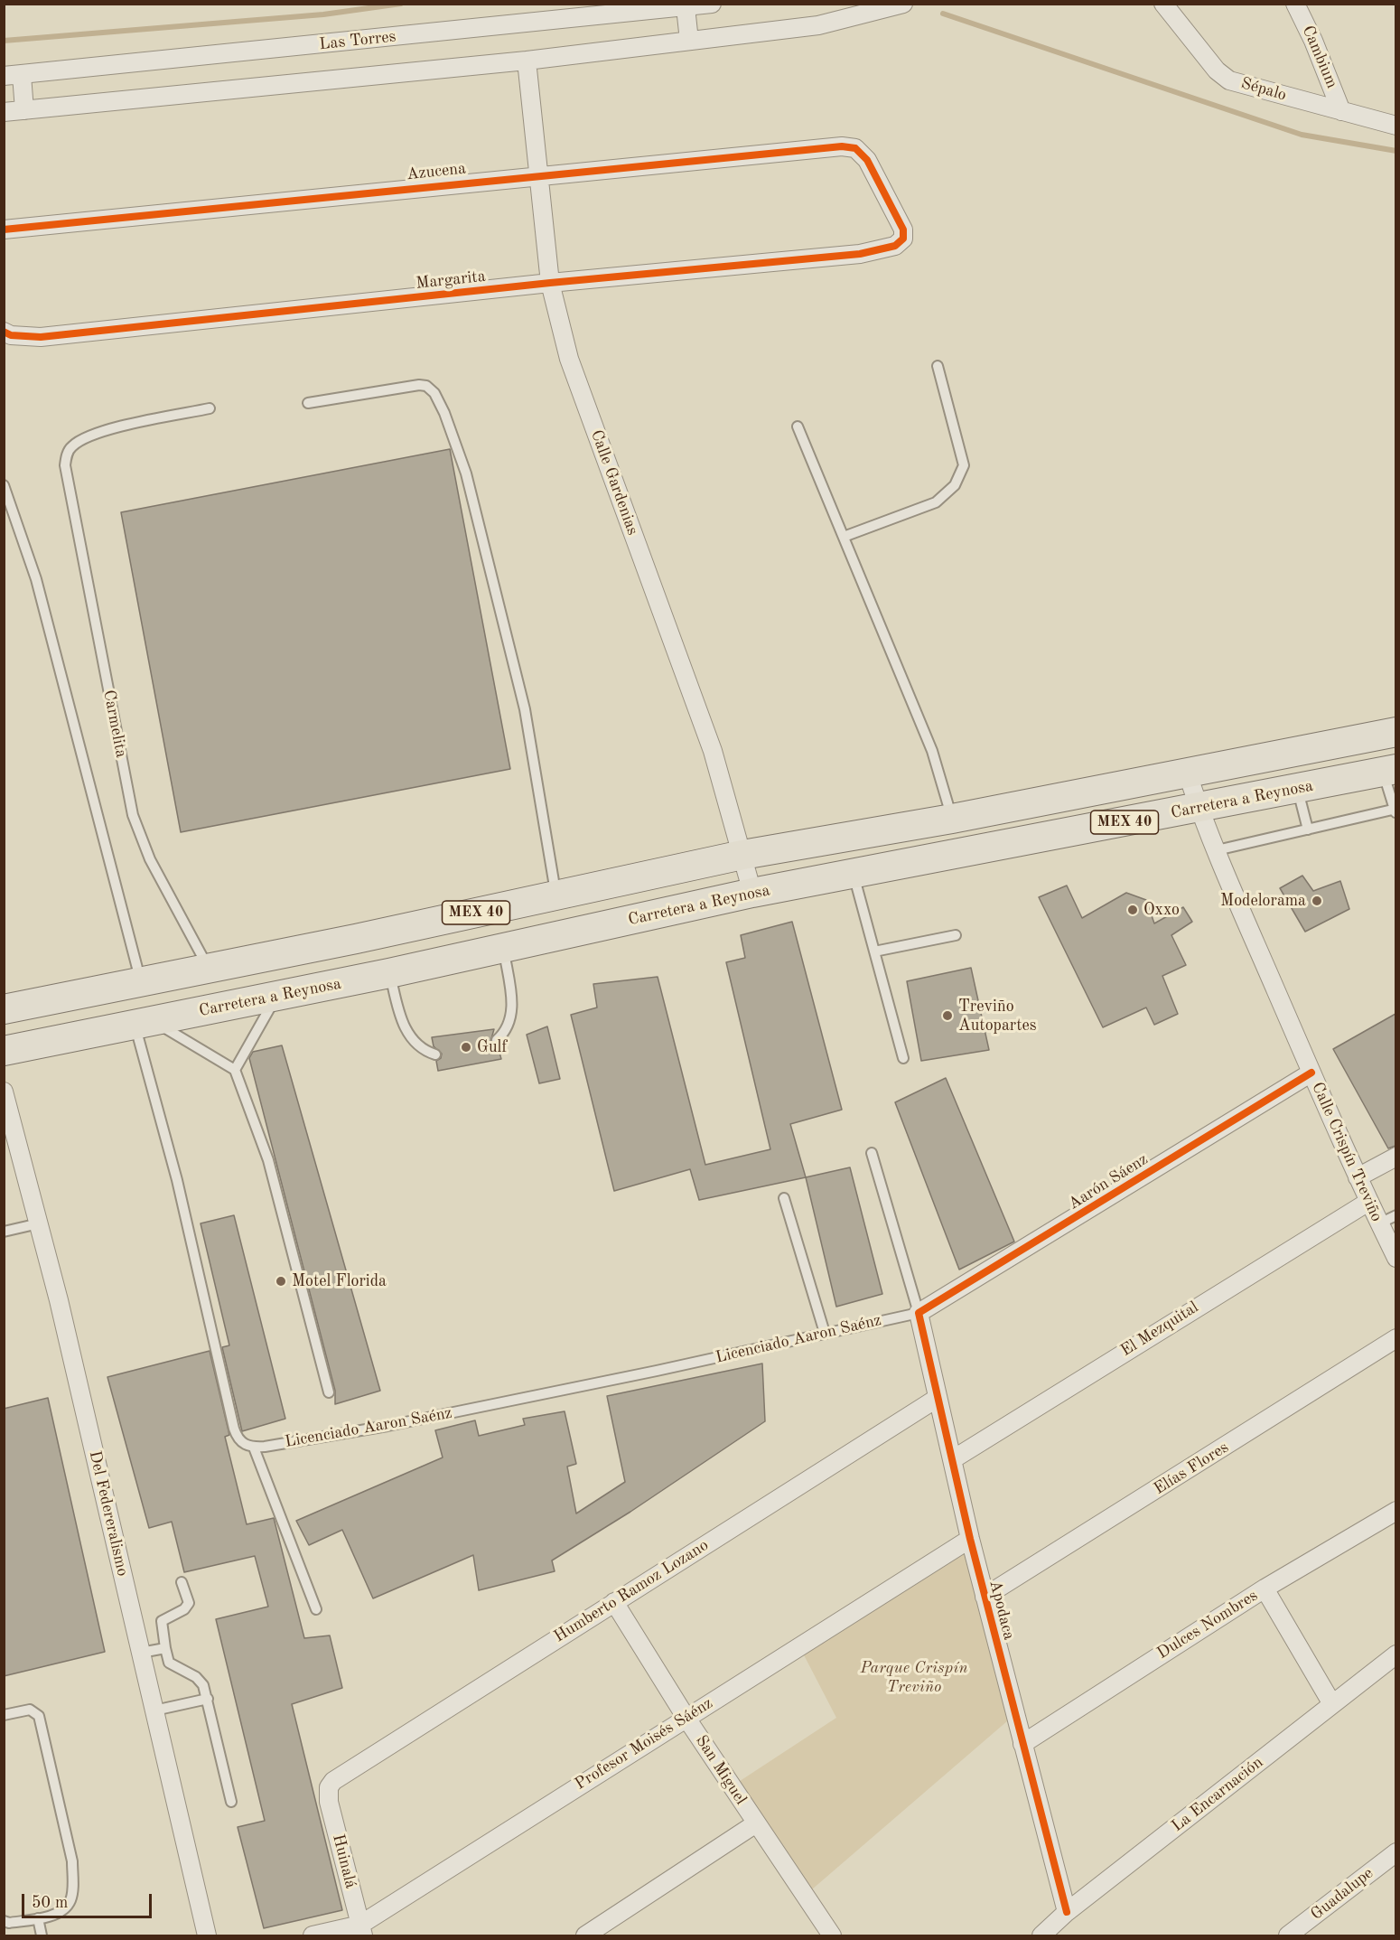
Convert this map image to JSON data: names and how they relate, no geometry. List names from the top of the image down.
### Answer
{
  "streets": {
    "main road": ["Carretera a Reynosa", "MEX 40"],
    "street": [
      "Las Torres",
      "Cambium",
      "Sépalo",
      "Azucena",
      "Margarita",
      "Calle Gardenias",
      "Calle Crispín Treviño",
      "Aarón Sáenz",
      "El Mezquital",
      "Elías Flores",
      "Del Federeralismo",
      "Humberto Ramoz Lozano",
      "Apodaca",
      "Dulces Nombres",
      "Profesor Moisés Sáénz",
      "San Miguel",
      "La Encarnación",
      "Huinalá",
      "Guadalupe"
    ],
    "lane": ["Carmelita", "Licenciado Aaron Saénz"]
  },
  "crossings": [
    ["Cambium", "Sépalo"],
    ["Azucena", "Margarita"],
    ["Azucena", "Calle Gardenias"],
    ["Margarita", "Calle Gardenias"],
    ["Calle Gardenias", "Carretera a Reynosa"],
    ["Calle Gardenias", "MEX 40"],
    ["Carmelita", "MEX 40"],
    ["Carretera a Reynosa", "Calle Crispín Treviño"],
    ["MEX 40", "Calle Crispín Treviño"],
    ["Calle Crispín Treviño", "Aarón Sáenz"],
    ["Calle Crispín Treviño", "El Mezquital"],
    ["Aarón Sáenz", "Licenciado Aaron Saénz"],
    ["Aarón Sáenz", "Apodaca"],
    ["El Mezquital", "Apodaca"],
    ["Licenciado Aaron Saénz", "Apodaca"],
    ["Elías Flores", "Apodaca"],
    ["Humberto Ramoz Lozano", "Apodaca"],
    ["Humberto Ramoz Lozano", "San Miguel"],
    ["Humberto Ramoz Lozano", "Huinalá"],
    ["Apodaca", "Dulces Nombres"],
    ["Apodaca", "Profesor Moisés Sáénz"],
    ["Apodaca", "La Encarnación"],
    ["Profesor Moisés Sáénz", "San Miguel"],
    ["Profesor Moisés Sáénz", "Huinalá"]
  ],
  "parks": ["Parque Crispín Treviño"],
  "places": [
    "Modelorama",
    "Oxxo",
    "Treviño Autopartes",
    "Gulf",
    "Motel Florida"
  ],
  "scale_bar": "50 m"
}
